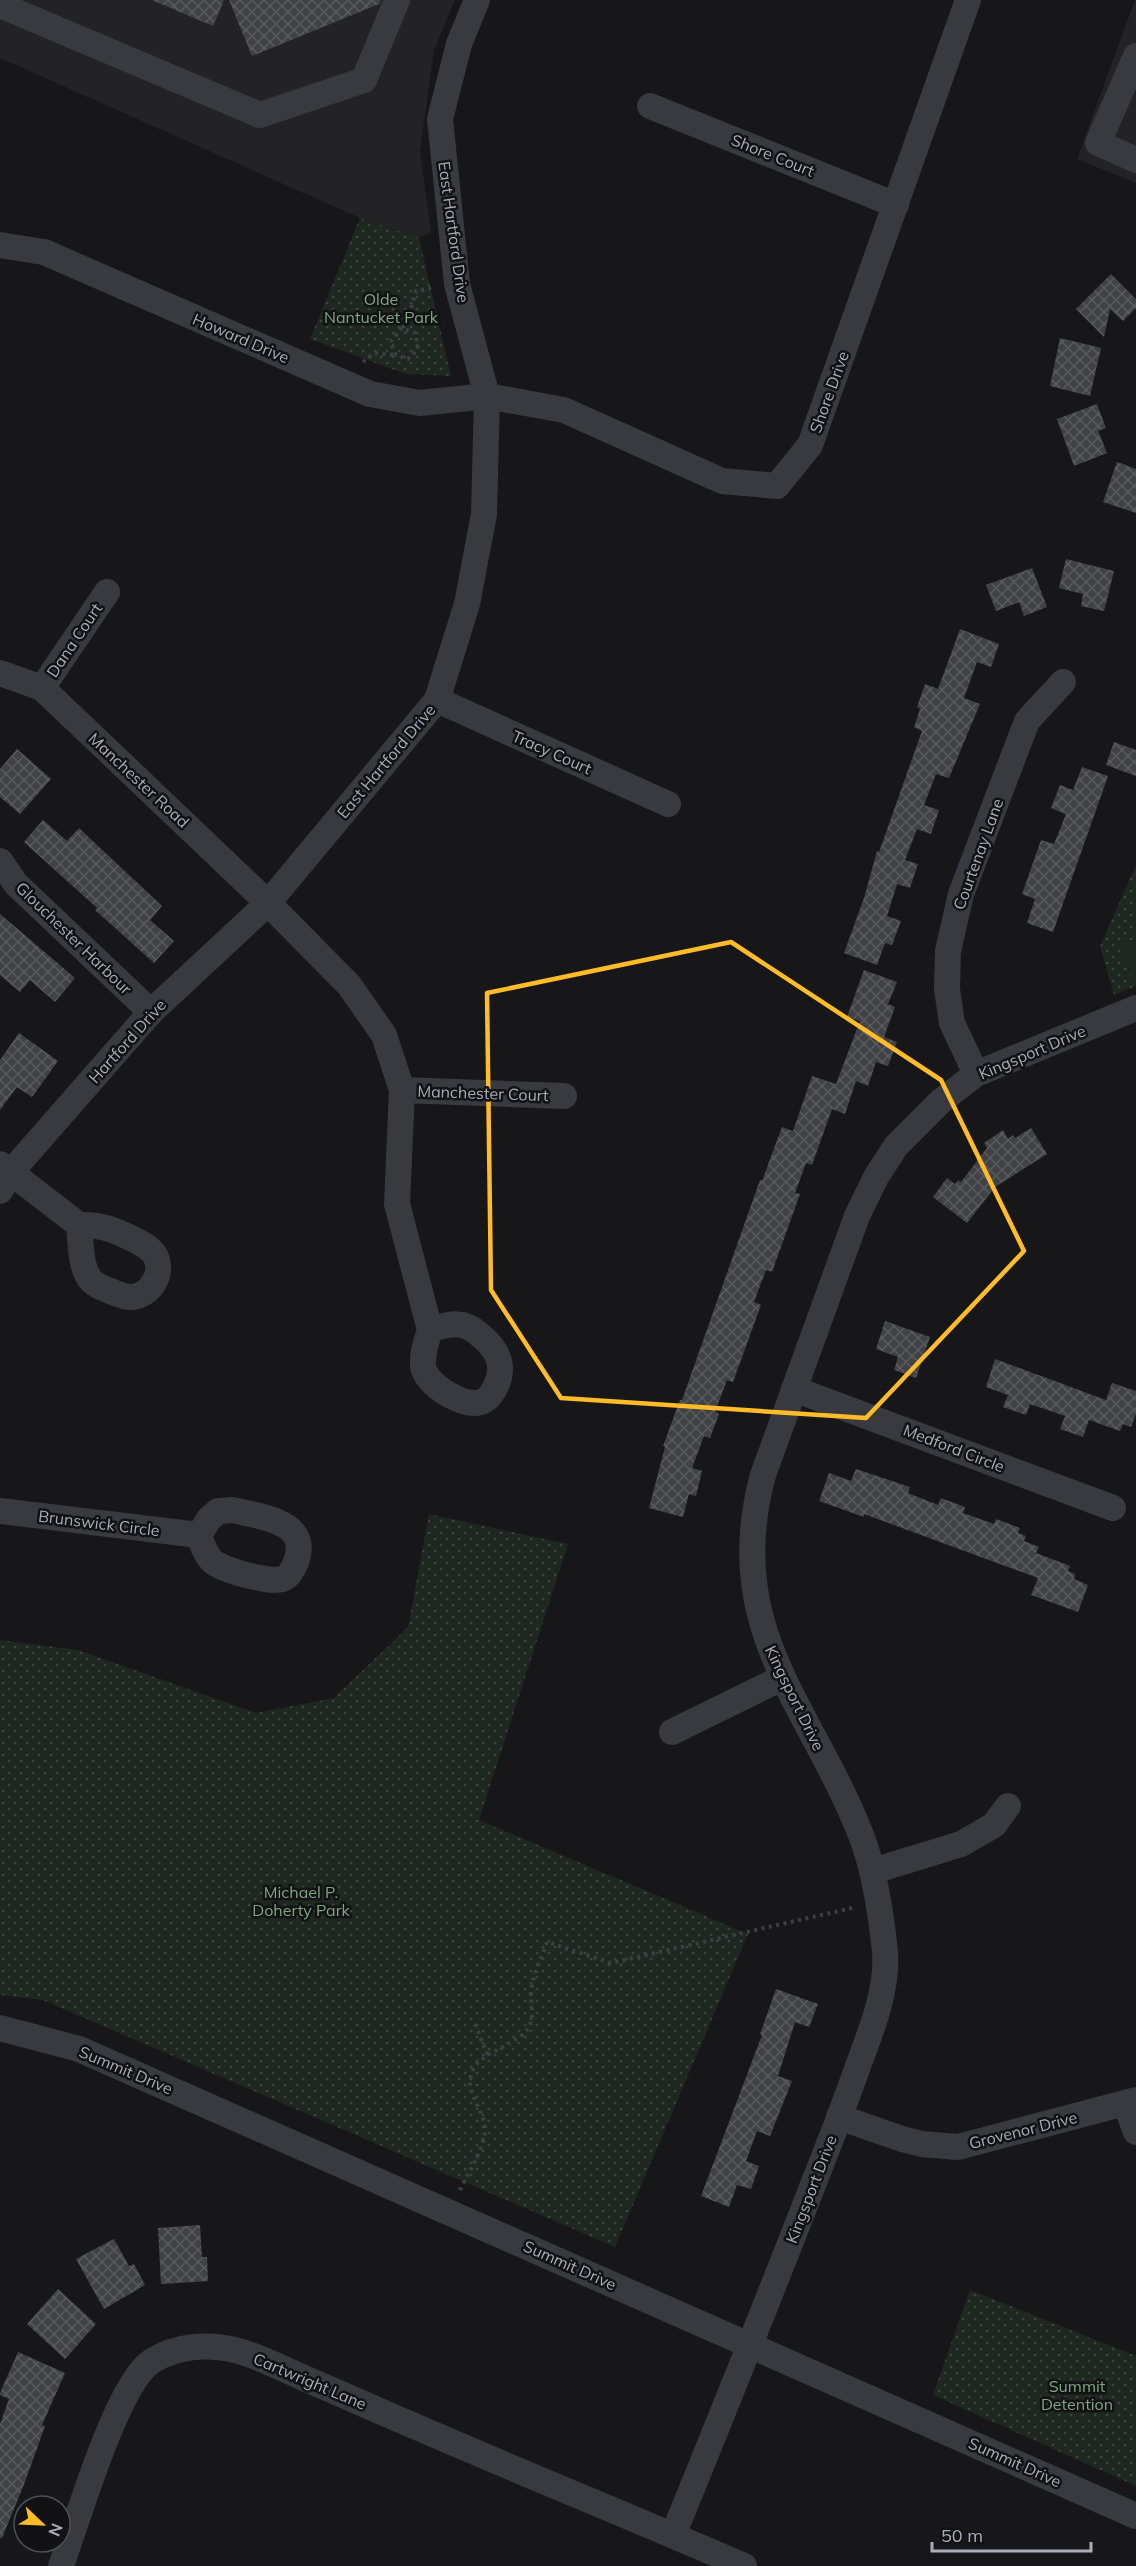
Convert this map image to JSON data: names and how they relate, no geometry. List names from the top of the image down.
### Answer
{
  "streets": {
    "street": [
      "Shore Court",
      "East Hartford Drive",
      "Howard Drive",
      "Shore Drive",
      "Dana Court",
      "Tracy Court",
      "Manchester Road",
      "Courtenay Lane",
      "Glouchester Harbour",
      "Hartford Drive",
      "Kingsport Drive",
      "Manchester Court",
      "Medford Circle",
      "Brunswick Circle",
      "Summit Drive",
      "Grovenor Drive",
      "Cartwright Lane"
    ]
  },
  "crossings": [
    ["Shore Court", "Shore Drive"],
    ["East Hartford Drive", "Howard Drive"],
    ["East Hartford Drive", "Shore Drive"],
    ["East Hartford Drive", "Tracy Court"],
    ["East Hartford Drive", "Manchester Road"],
    ["East Hartford Drive", "Hartford Drive"],
    ["Howard Drive", "Shore Drive"],
    ["Dana Court", "Manchester Road"],
    ["Manchester Road", "Hartford Drive"],
    ["Manchester Road", "Manchester Court"],
    ["Courtenay Lane", "Kingsport Drive"],
    ["Glouchester Harbour", "Hartford Drive"],
    ["Kingsport Drive", "Medford Circle"],
    ["Kingsport Drive", "Summit Drive"],
    ["Kingsport Drive", "Grovenor Drive"],
    ["Kingsport Drive", "Cartwright Lane"]
  ],
  "parks": ["Olde Nantucket Park", "Michael P. Doherty Park", "Summit Detention"],
  "scale_bar": "50 m",
  "north": "bottom right"
}
